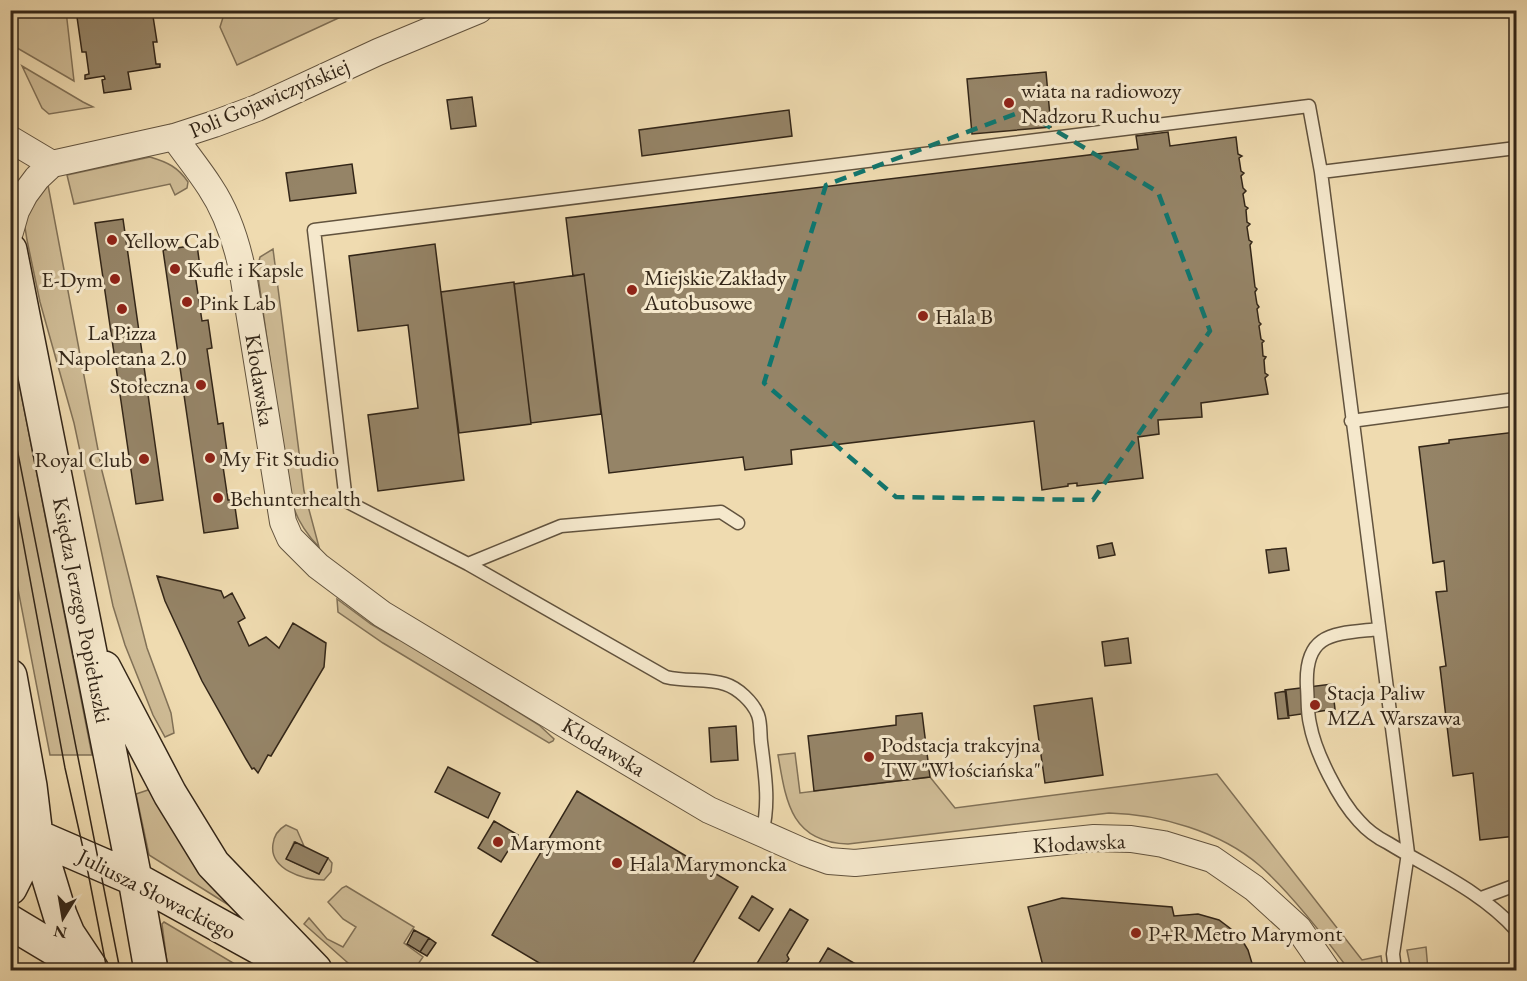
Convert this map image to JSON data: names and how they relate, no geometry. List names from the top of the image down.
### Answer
{
  "streets": {
    "main road": ["Księdza Jerzego Popiełuszki", "Juliusza Słowackiego"],
    "street": ["Poli Gojawiczyńskiej", "Kłodawska"]
  },
  "crossings": [
    ["Poli Gojawiczyńskiej", "Kłodawska"],
    ["Księdza Jerzego Popiełuszki", "Juliusza Słowackiego"]
  ],
  "places": [
    "wiata na radiowozy Nadzoru Ruchu",
    "Yellow Cab",
    "Kufle i Kapsle",
    "E-Dym",
    "Miejskie Zakłady Autobusowe",
    "Pink Lab",
    "La Pizza Napoletana 2.0",
    "Hala B",
    "Stołeczna",
    "My Fit Studio",
    "Royal Club",
    "Behunterhealth",
    "Stacja Paliw MZA Warszawa",
    "Podstacja trakcyjna TW \"Włościańska\"",
    "Marymont",
    "Hala Marymoncka",
    "P+R Metro Marymont"
  ],
  "north": "bottom"
}
